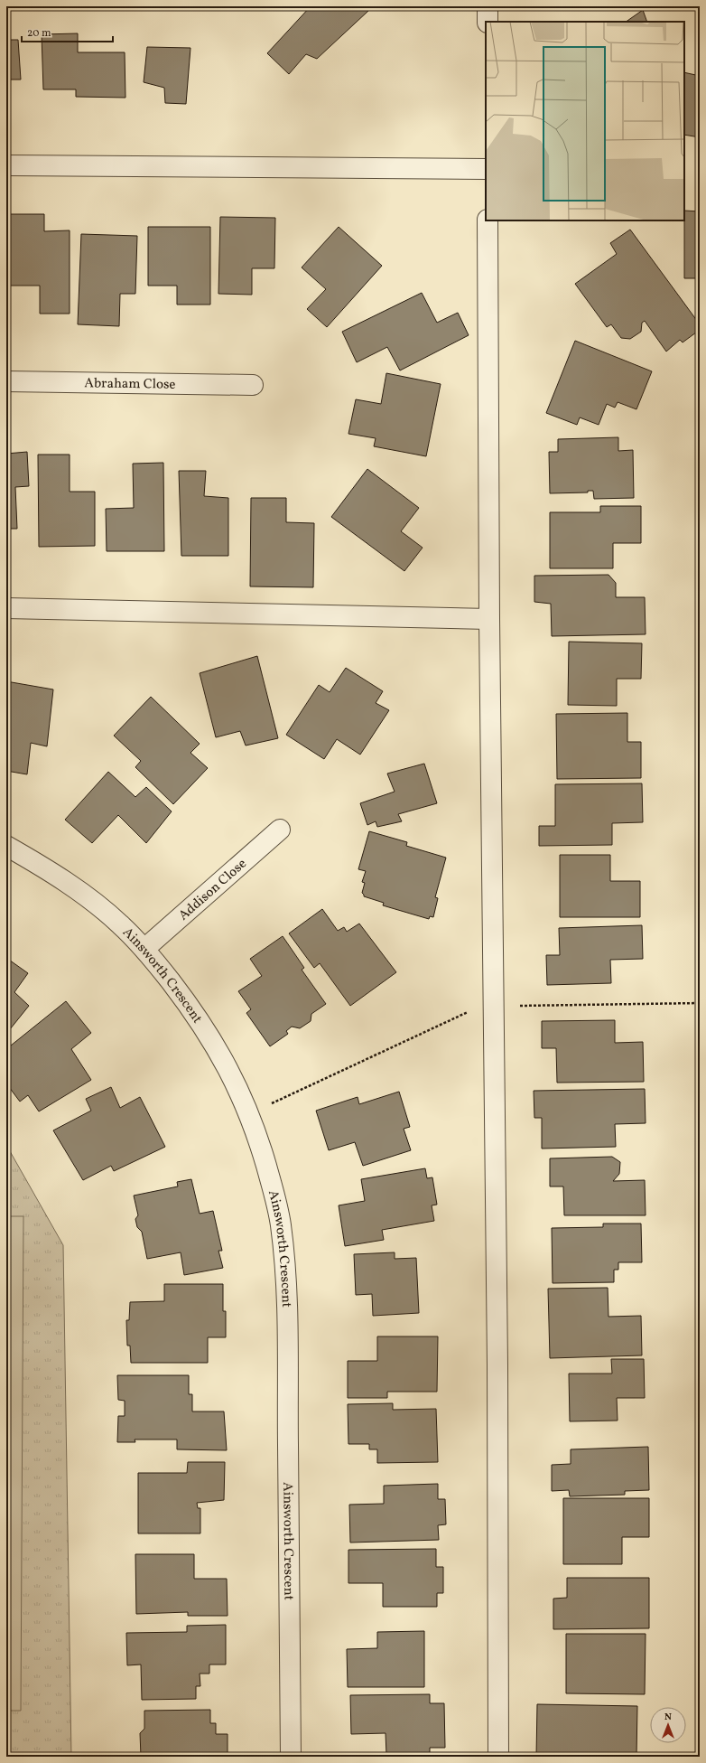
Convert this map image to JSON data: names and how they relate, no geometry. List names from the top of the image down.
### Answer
{
  "streets": {
    "street": ["Abraham Close", "Addison Close", "Ainsworth Crescent"]
  },
  "crossings": [
    ["Addison Close", "Ainsworth Crescent"]
  ],
  "scale_bar": "20 m",
  "north": "top"
}
